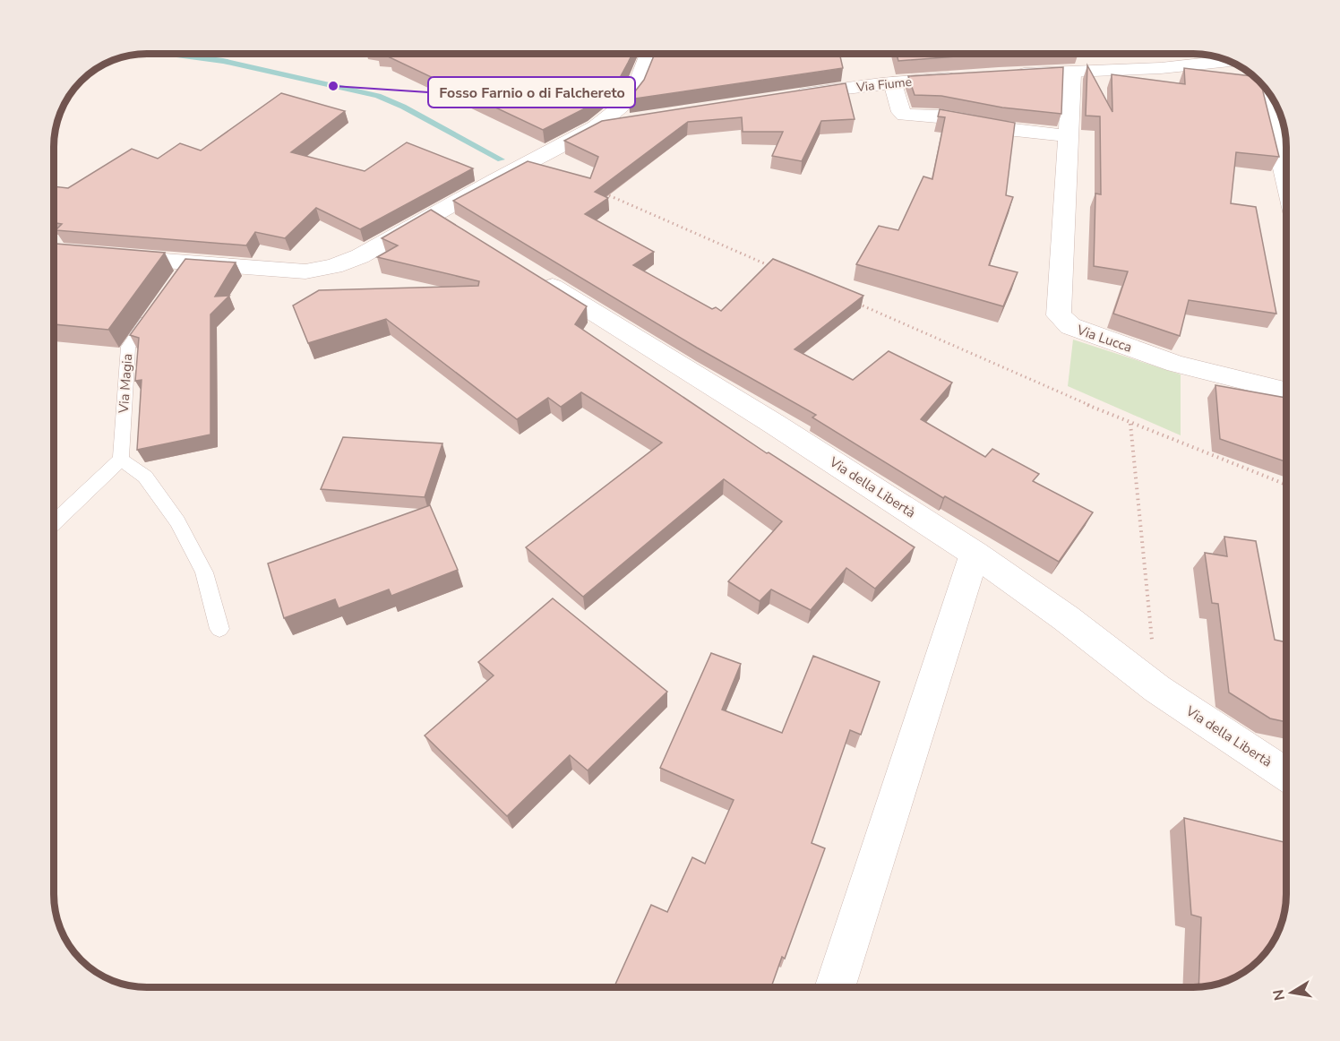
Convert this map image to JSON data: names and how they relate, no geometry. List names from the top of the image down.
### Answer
{
  "streets": {
    "street": ["Via Fiume", "Via Lucca", "Via della Libertà"],
    "lane": ["Via Magia"]
  },
  "places": ["Fosso Farnio o di Falchereto"],
  "north": "left"
}
